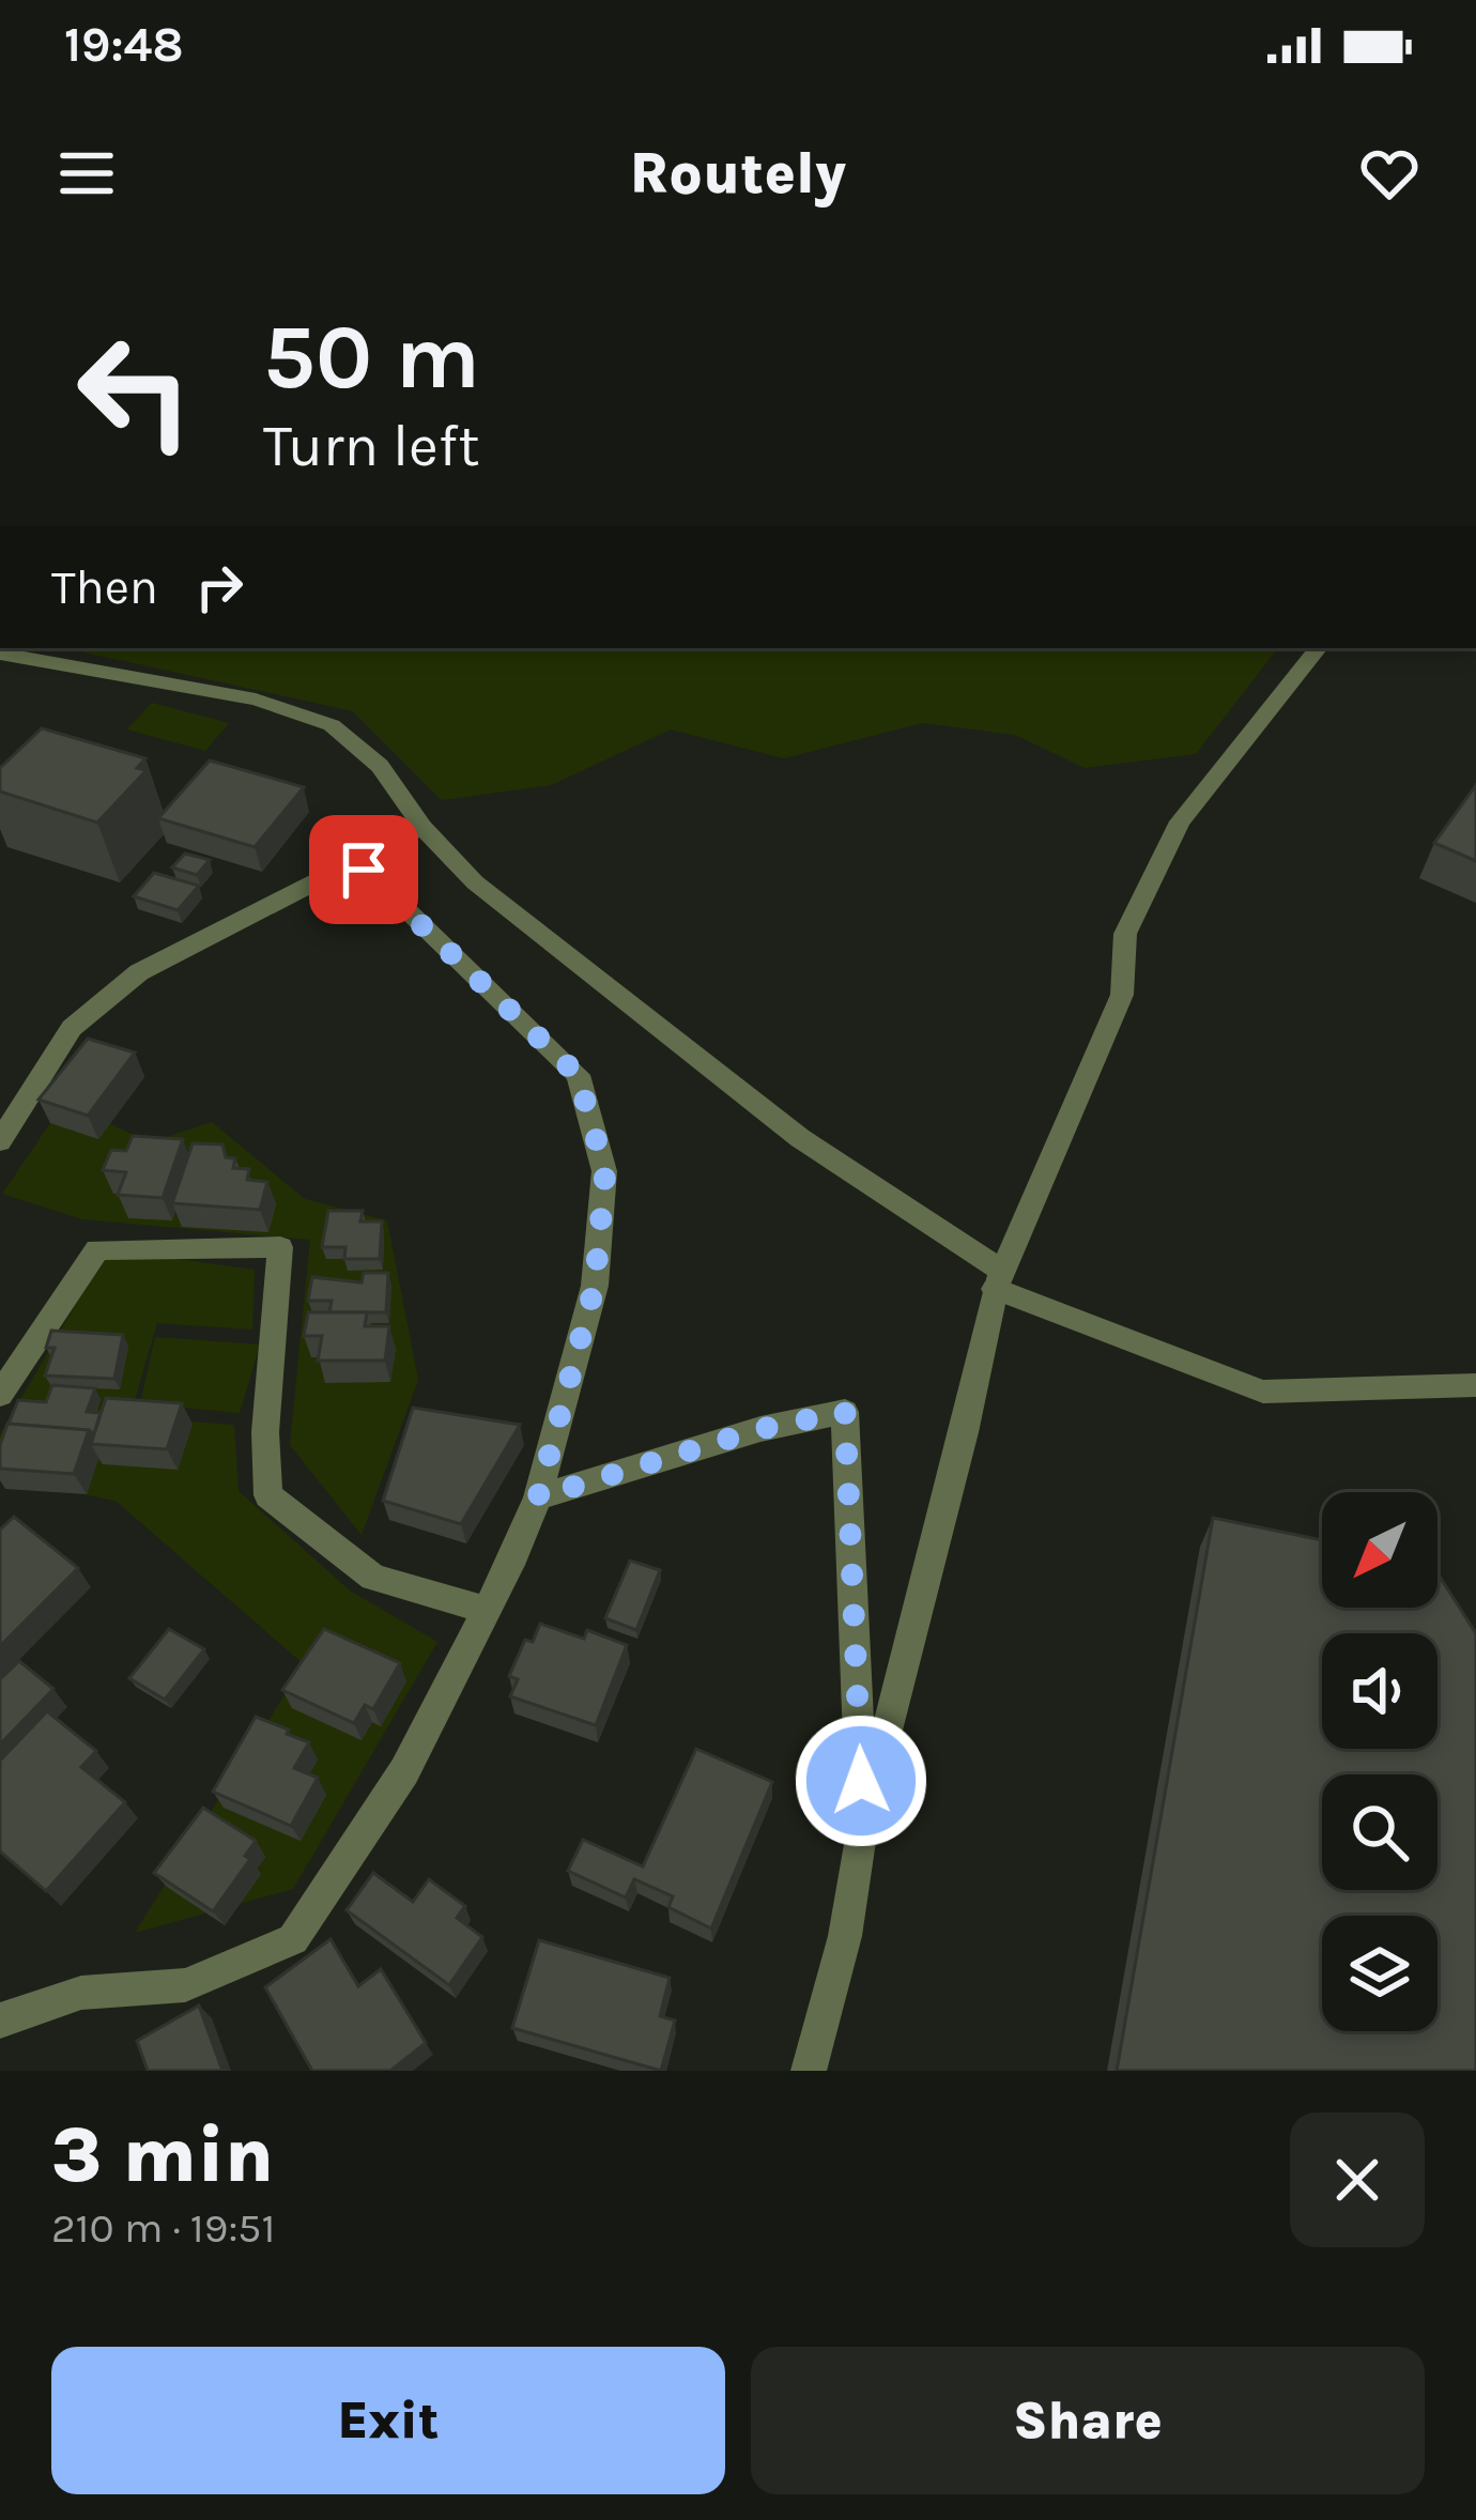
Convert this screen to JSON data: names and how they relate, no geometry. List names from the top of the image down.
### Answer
{
  "north": "bottom left",
  "page": {
    "status": "19:48",
    "header": "Routely",
    "turn": ["50 m", "Turn left"],
    "then": "Then",
    "heading": ["3 min", "210 m · 19:51"],
    "buttons": ["Exit", "Share"]
  }
}
